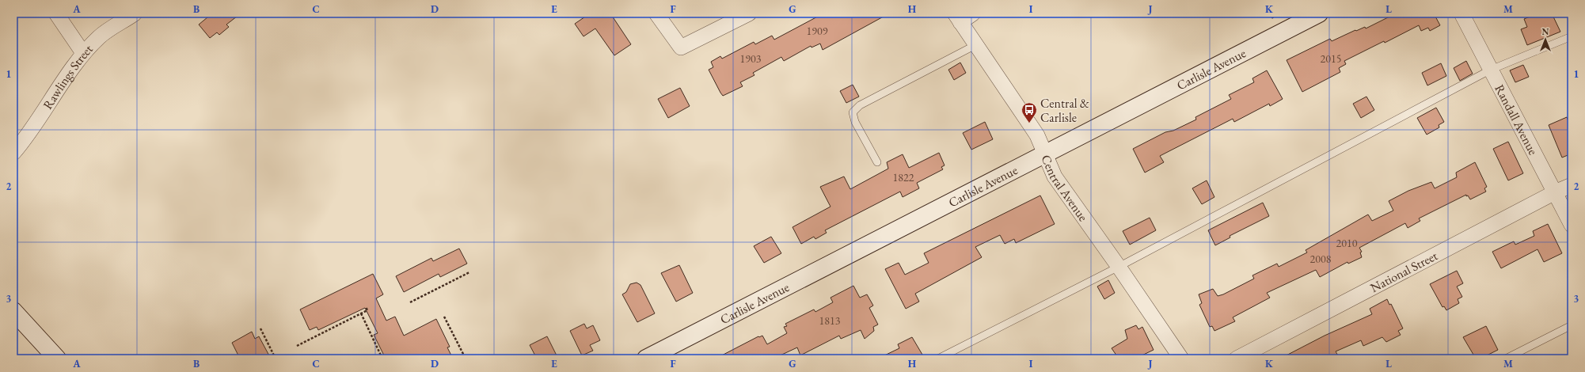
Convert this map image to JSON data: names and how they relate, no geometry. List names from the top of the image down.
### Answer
{
  "streets": {
    "street": [
      "Carlisle Avenue",
      "Rawlings Street",
      "Randall Avenue",
      "Central Avenue",
      "National Street"
    ]
  },
  "crossings": [
    ["Carlisle Avenue", "Central Avenue"],
    ["Randall Avenue", "National Street"]
  ],
  "places": {
    "bus stop": ["Central & Carlisle"]
  },
  "house_numbers": [
    "1909",
    "1903",
    "2015",
    "1822",
    "2010",
    "2008",
    "1813"
  ],
  "north": "top",
  "grid": {
    "columns": [
      "A",
      "B",
      "C",
      "D",
      "E",
      "F",
      "G",
      "H",
      "I",
      "J",
      "K",
      "L",
      "M"
    ],
    "rows": ["1", "2", "3"]
  }
}
